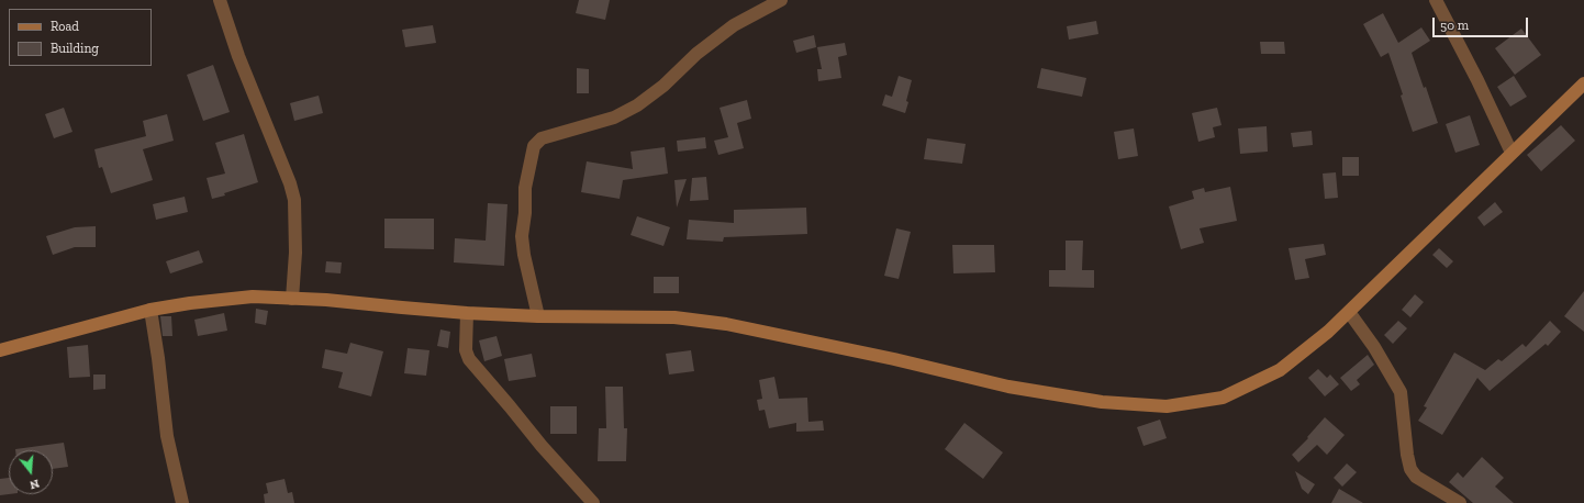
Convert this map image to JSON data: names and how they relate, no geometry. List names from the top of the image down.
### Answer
{
  "legend": ["Road", "Building"],
  "scale_bar": "50 m",
  "north": "bottom"
}
